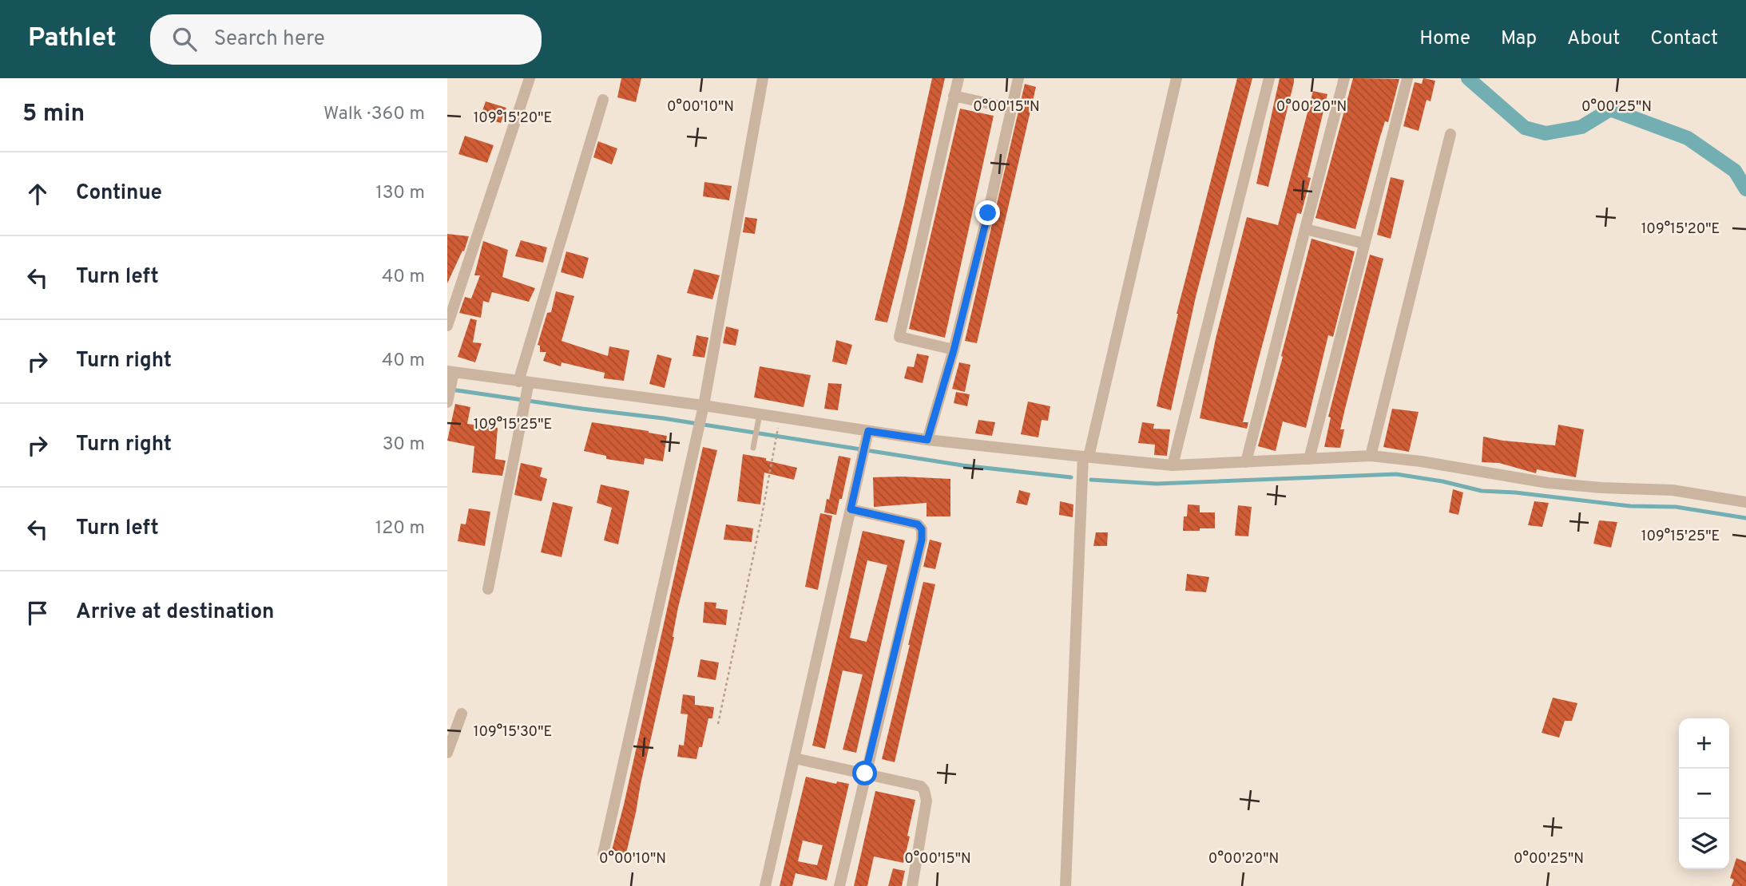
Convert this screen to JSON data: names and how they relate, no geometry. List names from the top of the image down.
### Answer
{
  "page": {
    "header": "Pathlet",
    "search": "Search here",
    "nav": [
      "Home",
      "Map",
      "About",
      "Contact"
    ],
    "heading": ["5 min", "Walk · 360 m"],
    "list": [
      ["Continue", "130 m"],
      ["Turn left", "40 m"],
      ["Turn right", "40 m"],
      ["Turn right", "30 m"],
      ["Turn left", "120 m"],
      "Arrive at destination"
    ],
    "map_buttons": ["+", "−"]
  },
  "coordinates": [
    "0°00'10\"N",
    "0°00'15\"N",
    "0°00'20\"N",
    "0°00'25\"N",
    "109°15'20\"E",
    "109°15'25\"E",
    "109°15'30\"E"
  ]
}
